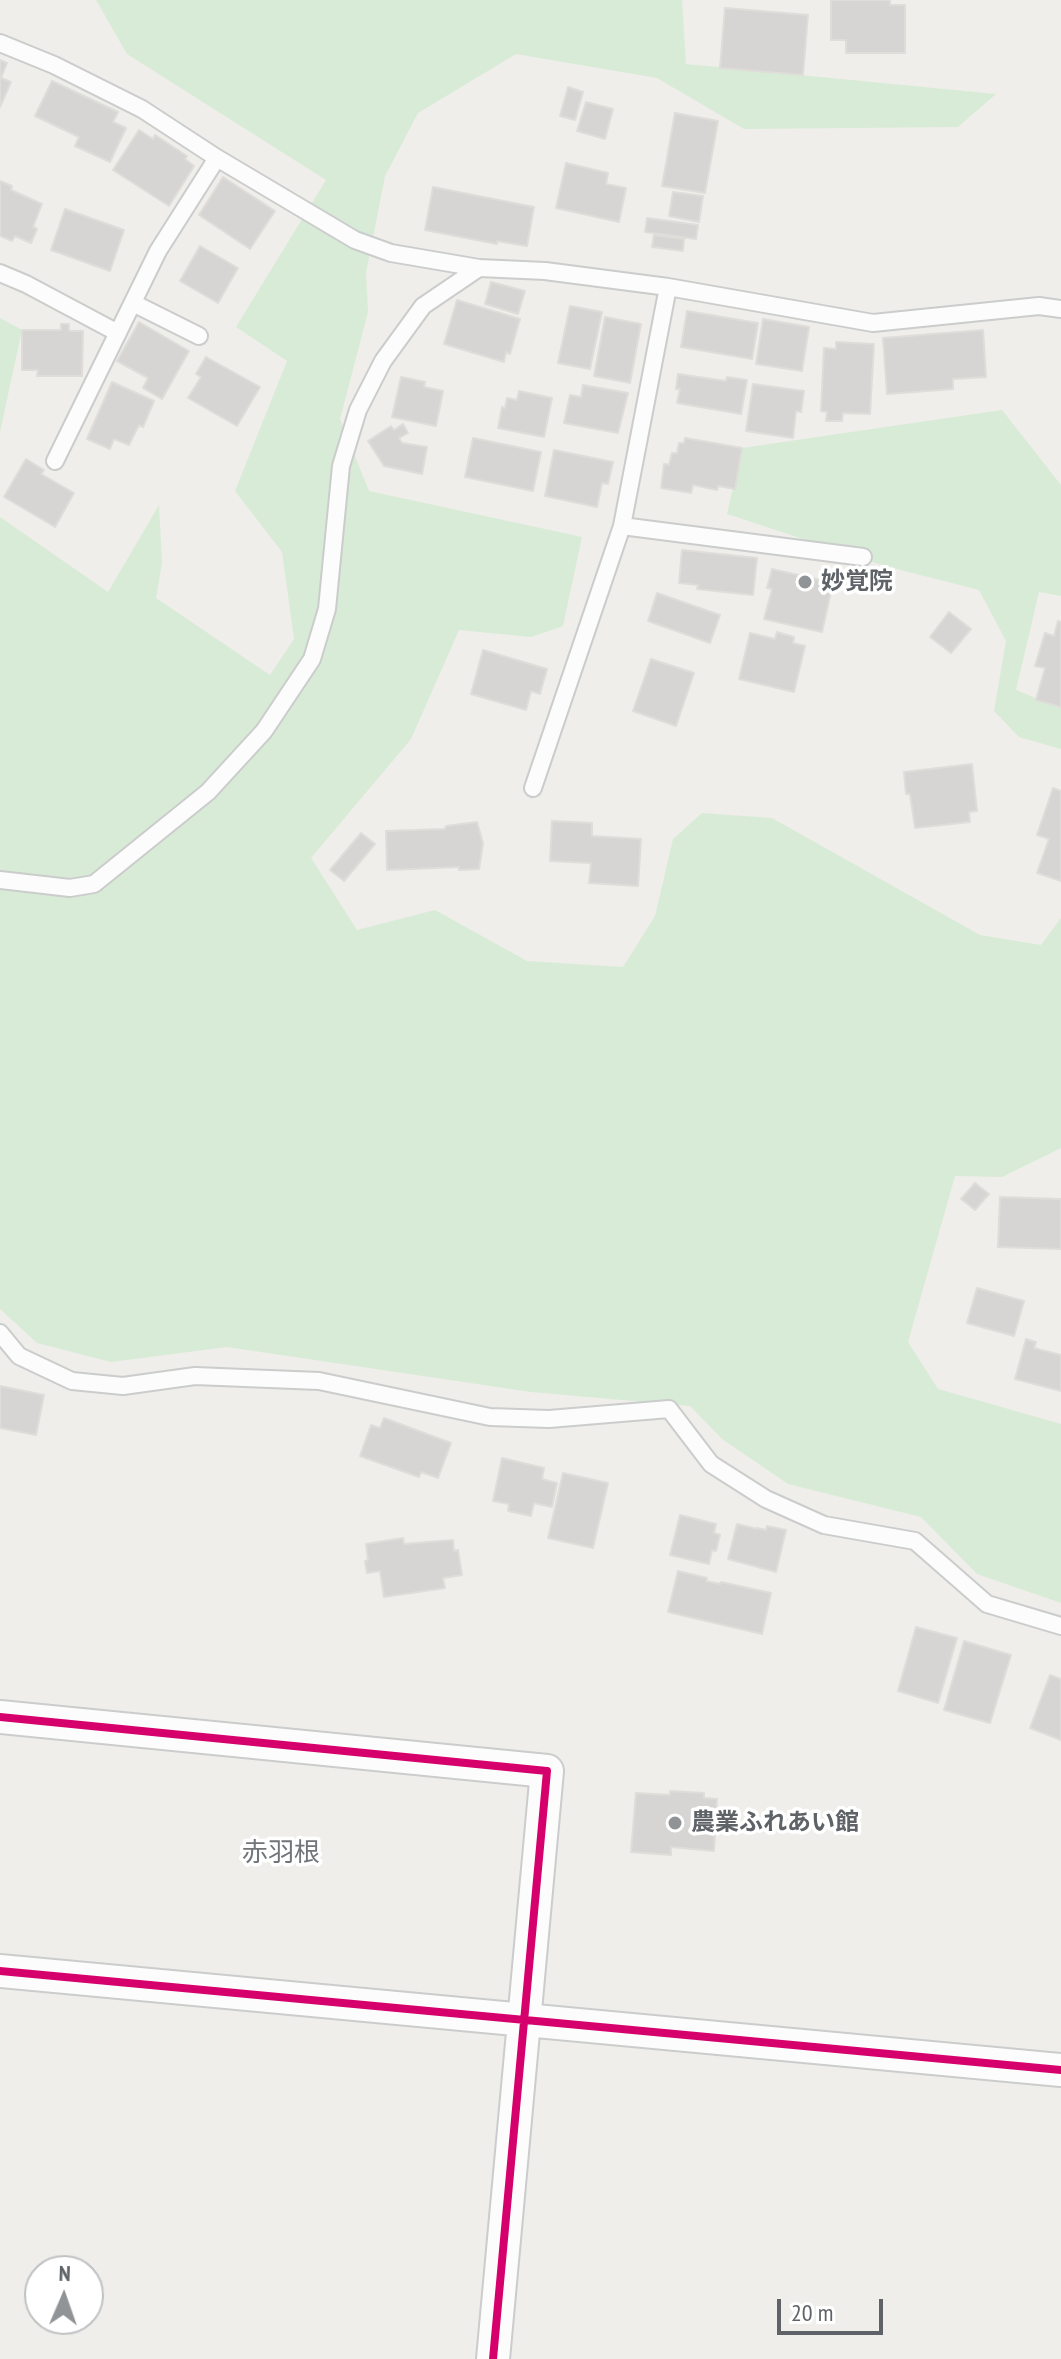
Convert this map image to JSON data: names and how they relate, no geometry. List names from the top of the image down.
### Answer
{
  "districts": ["赤羽根"],
  "places": ["妙覚院", "農業ふれあい館"],
  "scale_bar": "20 m",
  "north": "top"
}
